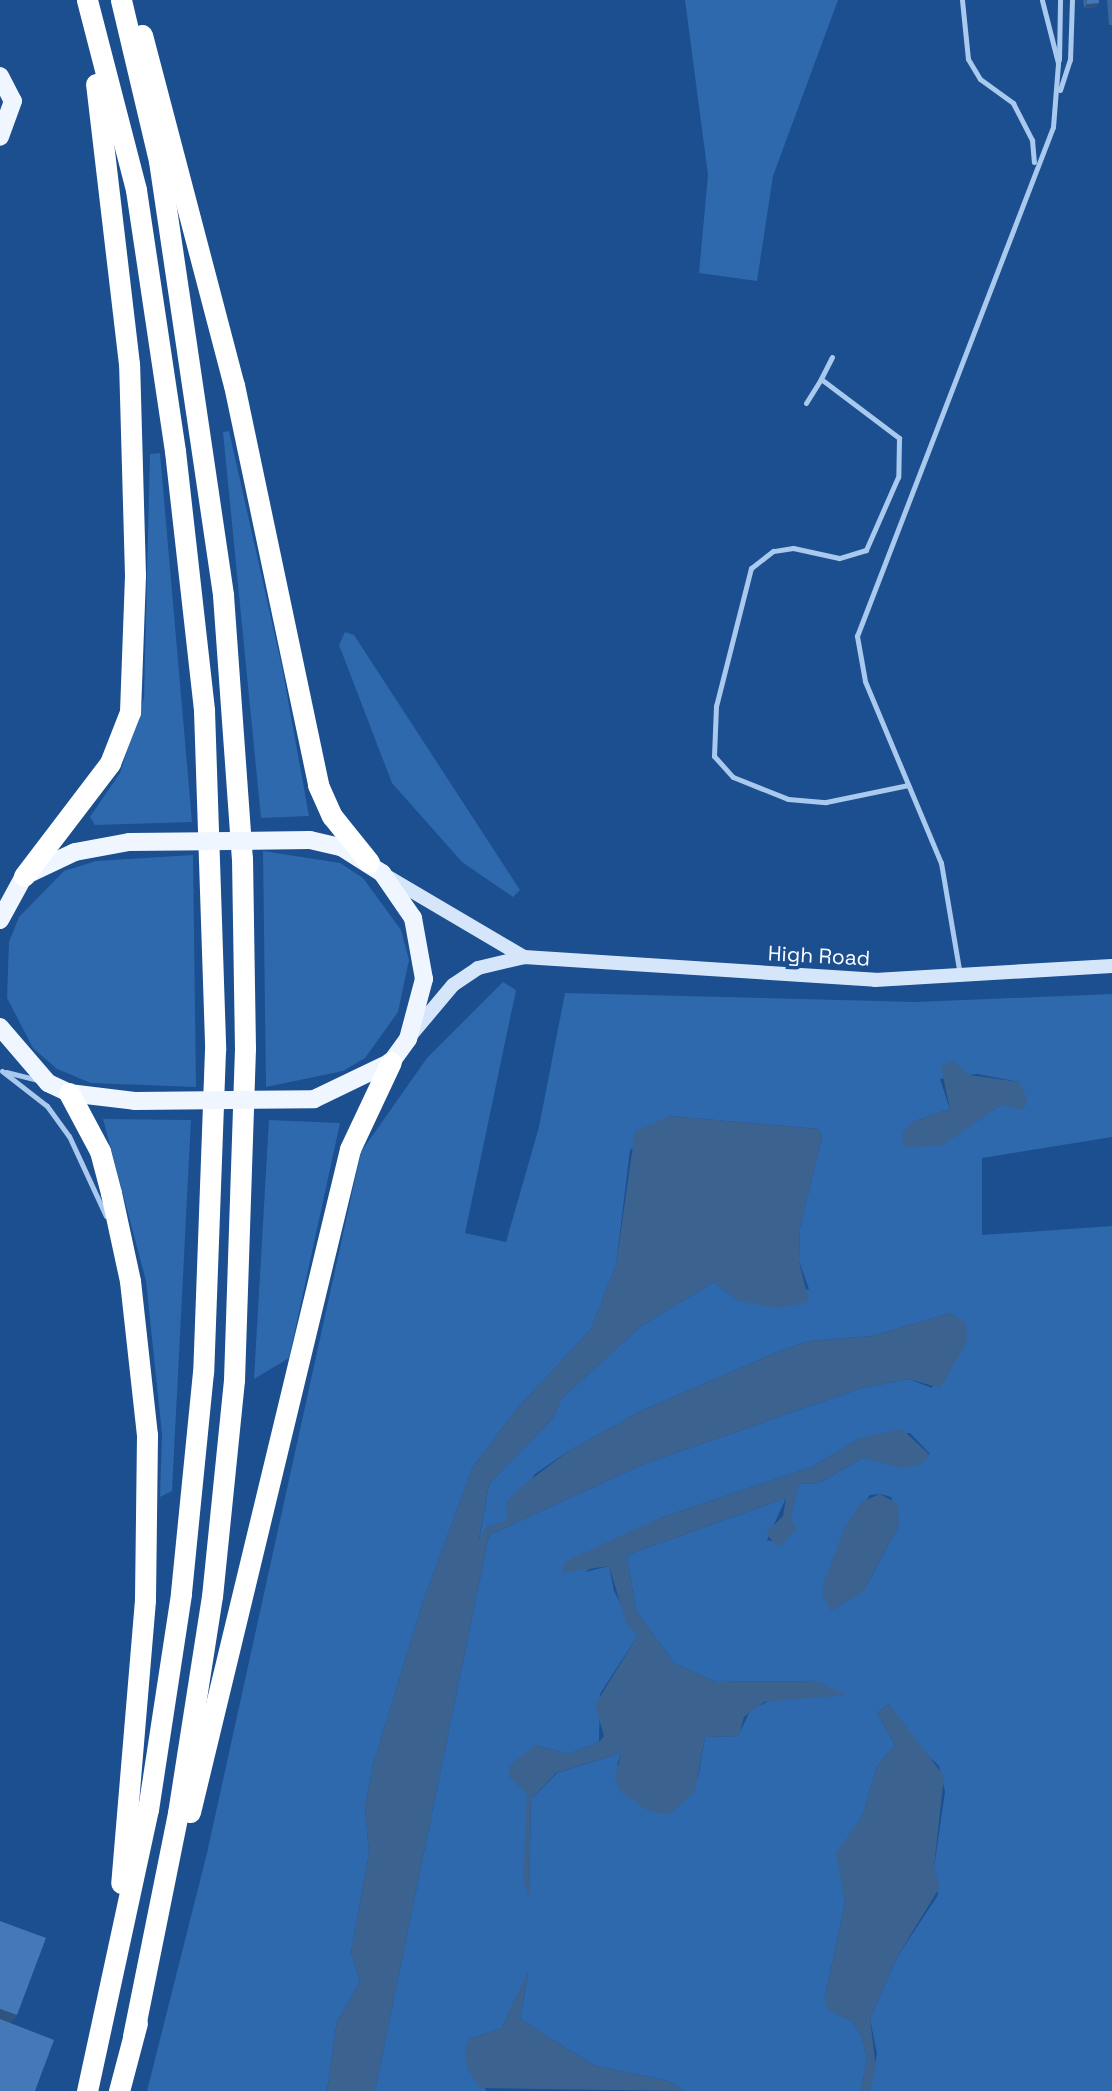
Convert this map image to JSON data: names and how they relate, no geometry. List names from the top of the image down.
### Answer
{
  "streets": {
    "street": ["High Road"]
  }
}
